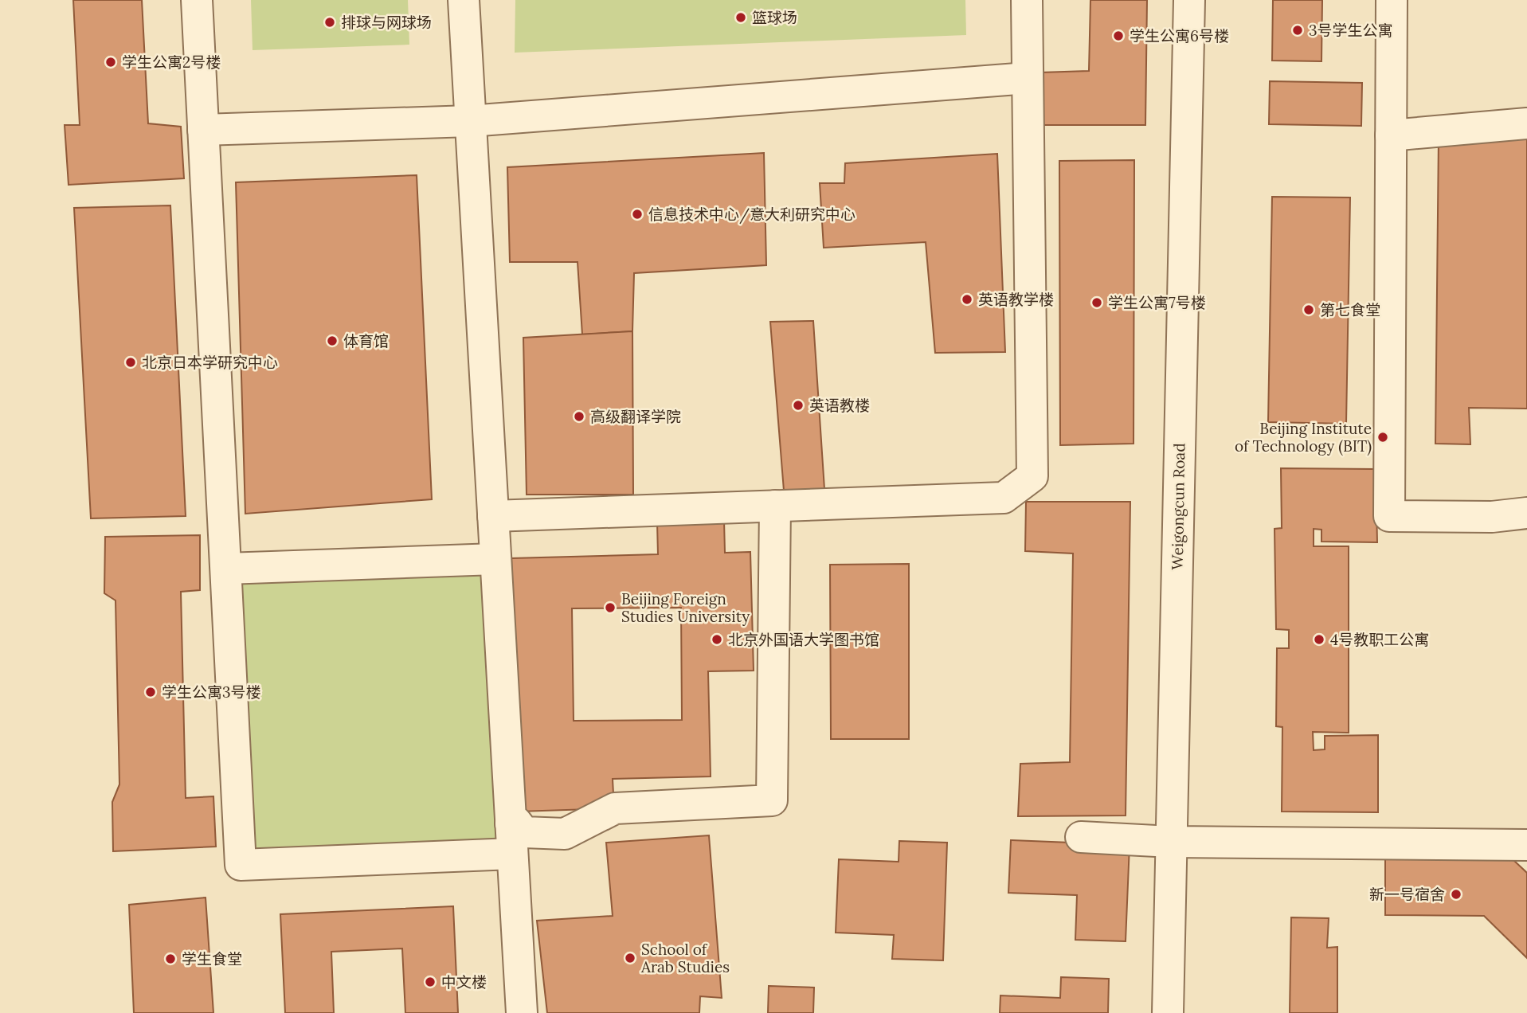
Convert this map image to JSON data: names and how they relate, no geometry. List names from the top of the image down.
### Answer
{
  "streets": {
    "street": ["Weigongcun Road"]
  },
  "places": [
    "篮球场",
    "排球与网球场",
    "3号学生公寓",
    "学生公寓6号楼",
    "学生公寓2号楼",
    "信息技术中心/意大利研究中心",
    "英语教学楼",
    "学生公寓7号楼",
    "第七食堂",
    "体育馆",
    "北京日本学研究中心",
    "英语教楼",
    "高级翻译学院",
    "Beijing Institute of Technology (BIT)",
    "Beijing Foreign Studies University",
    "北京外国语大学图书馆",
    "4号教职工公寓",
    "学生公寓3号楼",
    "新一号宿舍",
    "School of Arab Studies",
    "学生食堂",
    "中文楼"
  ]
}
